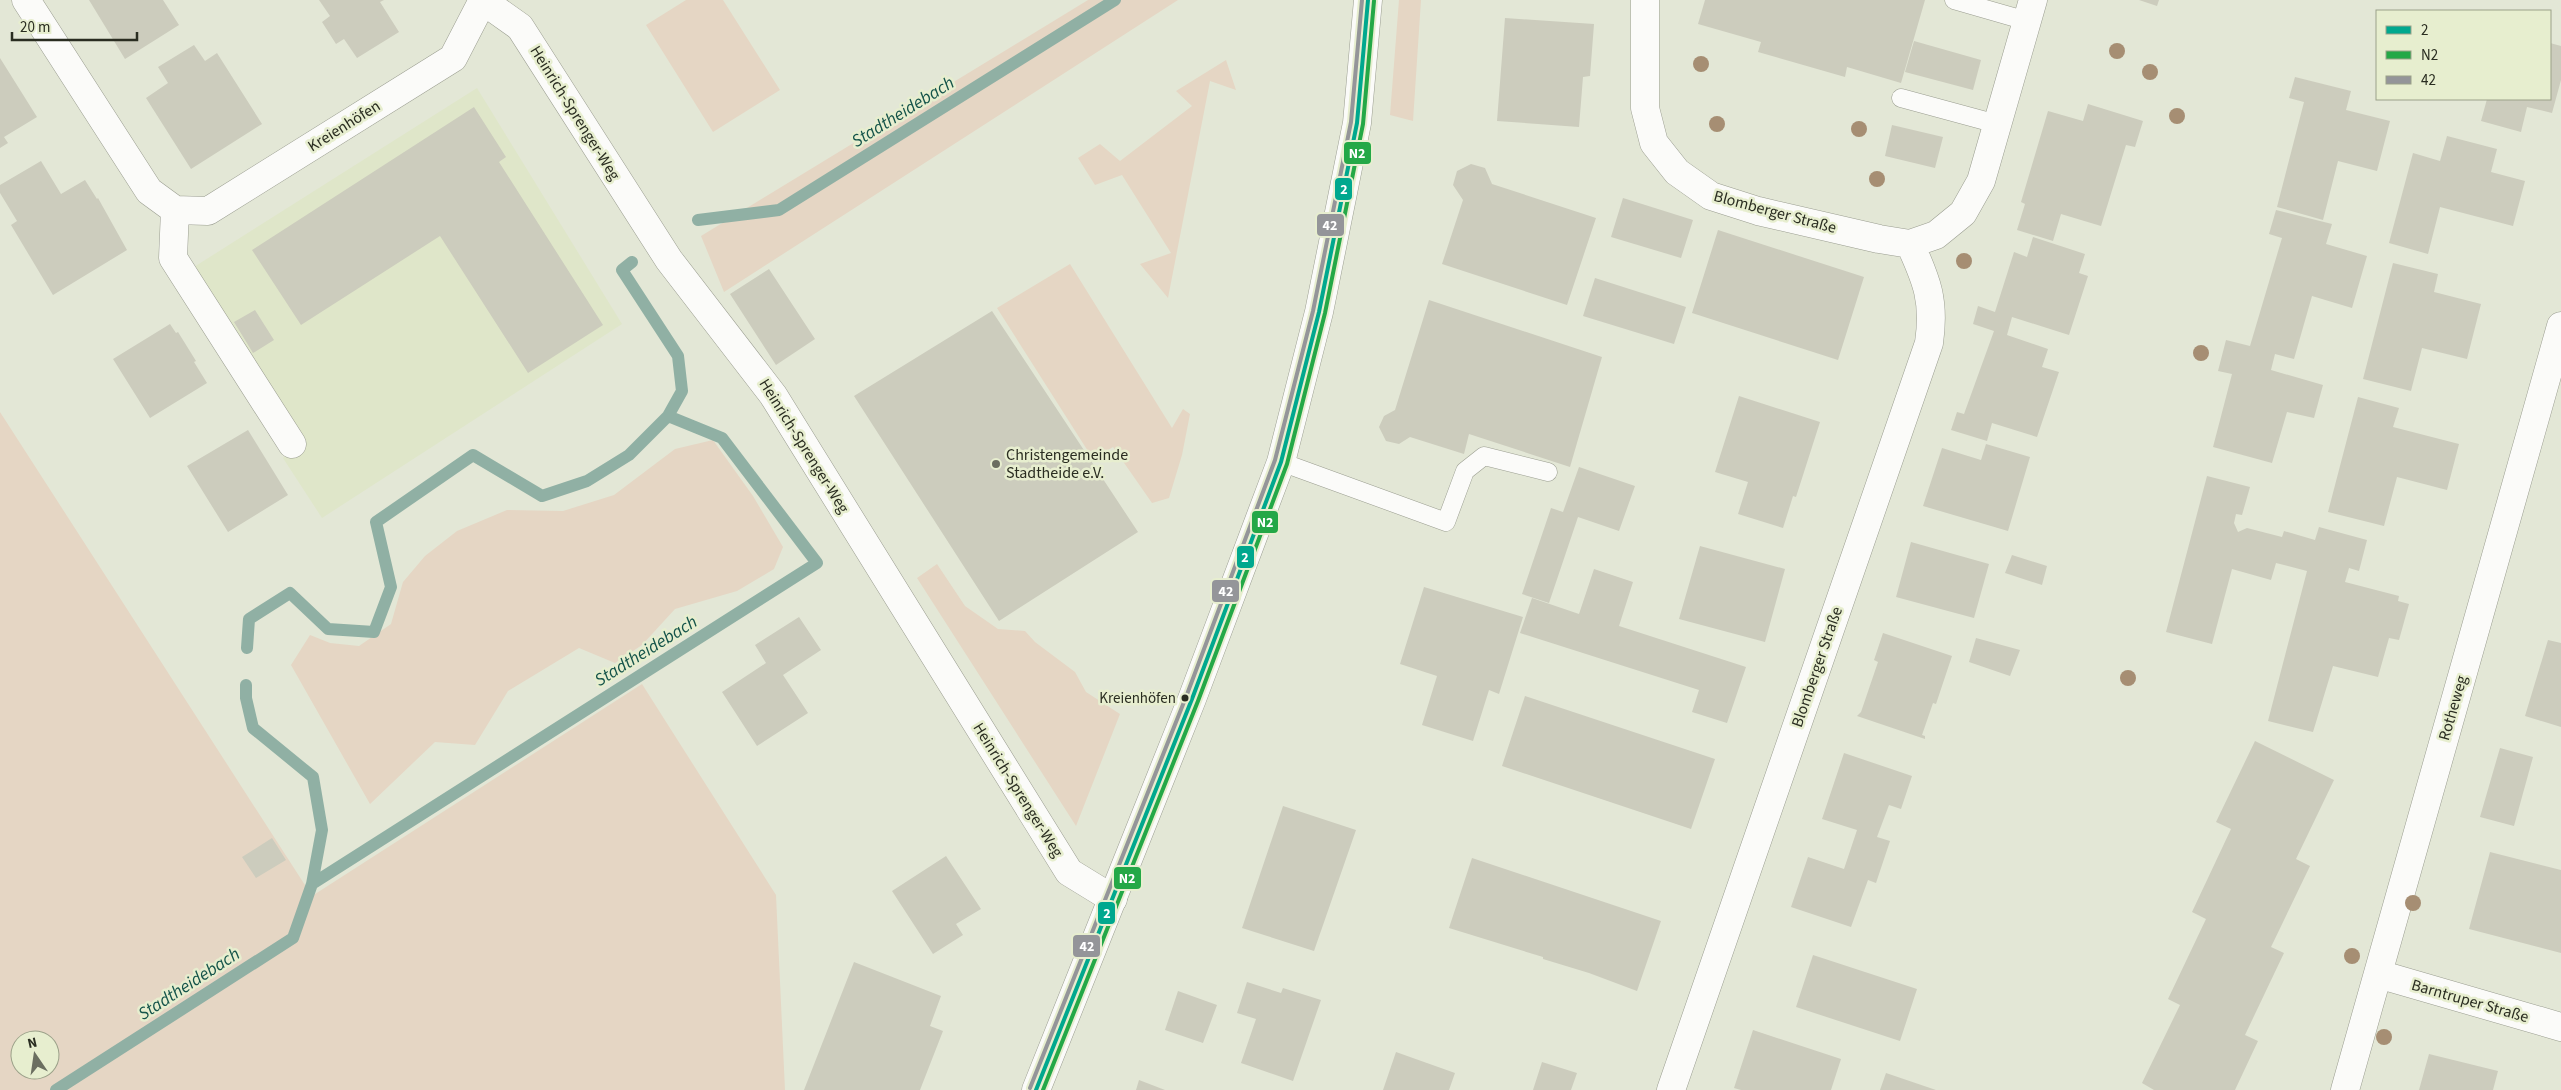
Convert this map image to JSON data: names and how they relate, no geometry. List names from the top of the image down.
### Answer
{
  "streets": {
    "street": [
      "Heinrich-Sprenger-Weg",
      "Kreienhöfen",
      "Blomberger Straße",
      "Rotheweg",
      "Barntruper Straße"
    ]
  },
  "crossings": [
    ["Heinrich-Sprenger-Weg", "Kreienhöfen"],
    ["Rotheweg", "Barntruper Straße"]
  ],
  "water": ["Stadtheidebach"],
  "places": ["Christengemeinde Stadtheide e.V.", "Kreienhöfen"],
  "lines": ["transit line 2", "transit line 42", "transit line N2"],
  "legend": ["2", "N2", "42"],
  "scale_bar": "20 m",
  "north": "top"
}
